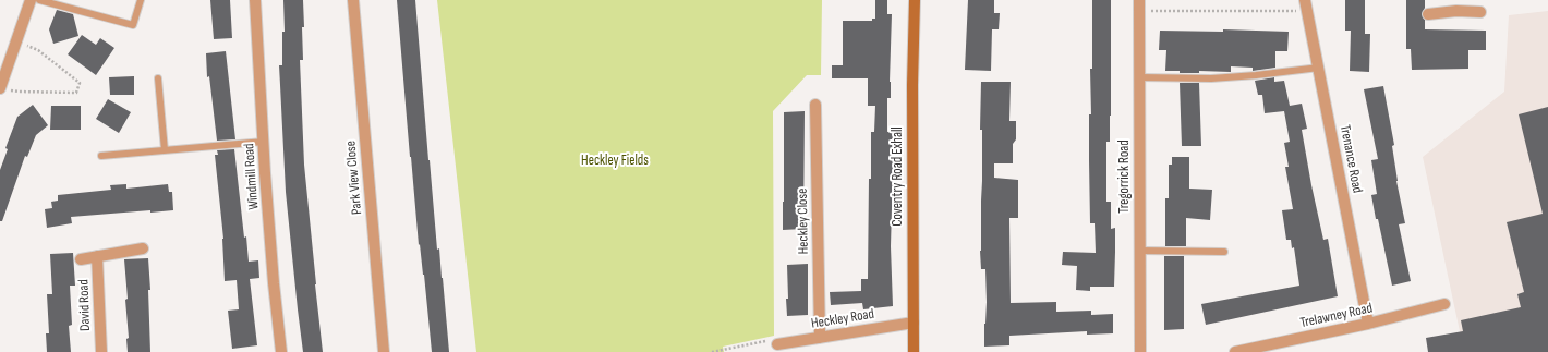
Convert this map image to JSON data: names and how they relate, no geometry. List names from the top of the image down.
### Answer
{
  "streets": {
    "main road": ["Coventry Road Exhall"],
    "street": [
      "Trenance Road",
      "Windmill Road",
      "Tregorrick Road",
      "Park View Close",
      "Heckley Close",
      "David Road",
      "Trelawney Road",
      "Heckley Road"
    ]
  },
  "crossings": [
    ["Trenance Road", "Trelawney Road"],
    ["Coventry Road Exhall", "Heckley Road"],
    ["Heckley Close", "Heckley Road"]
  ],
  "parks": ["Heckley Fields"]
}
